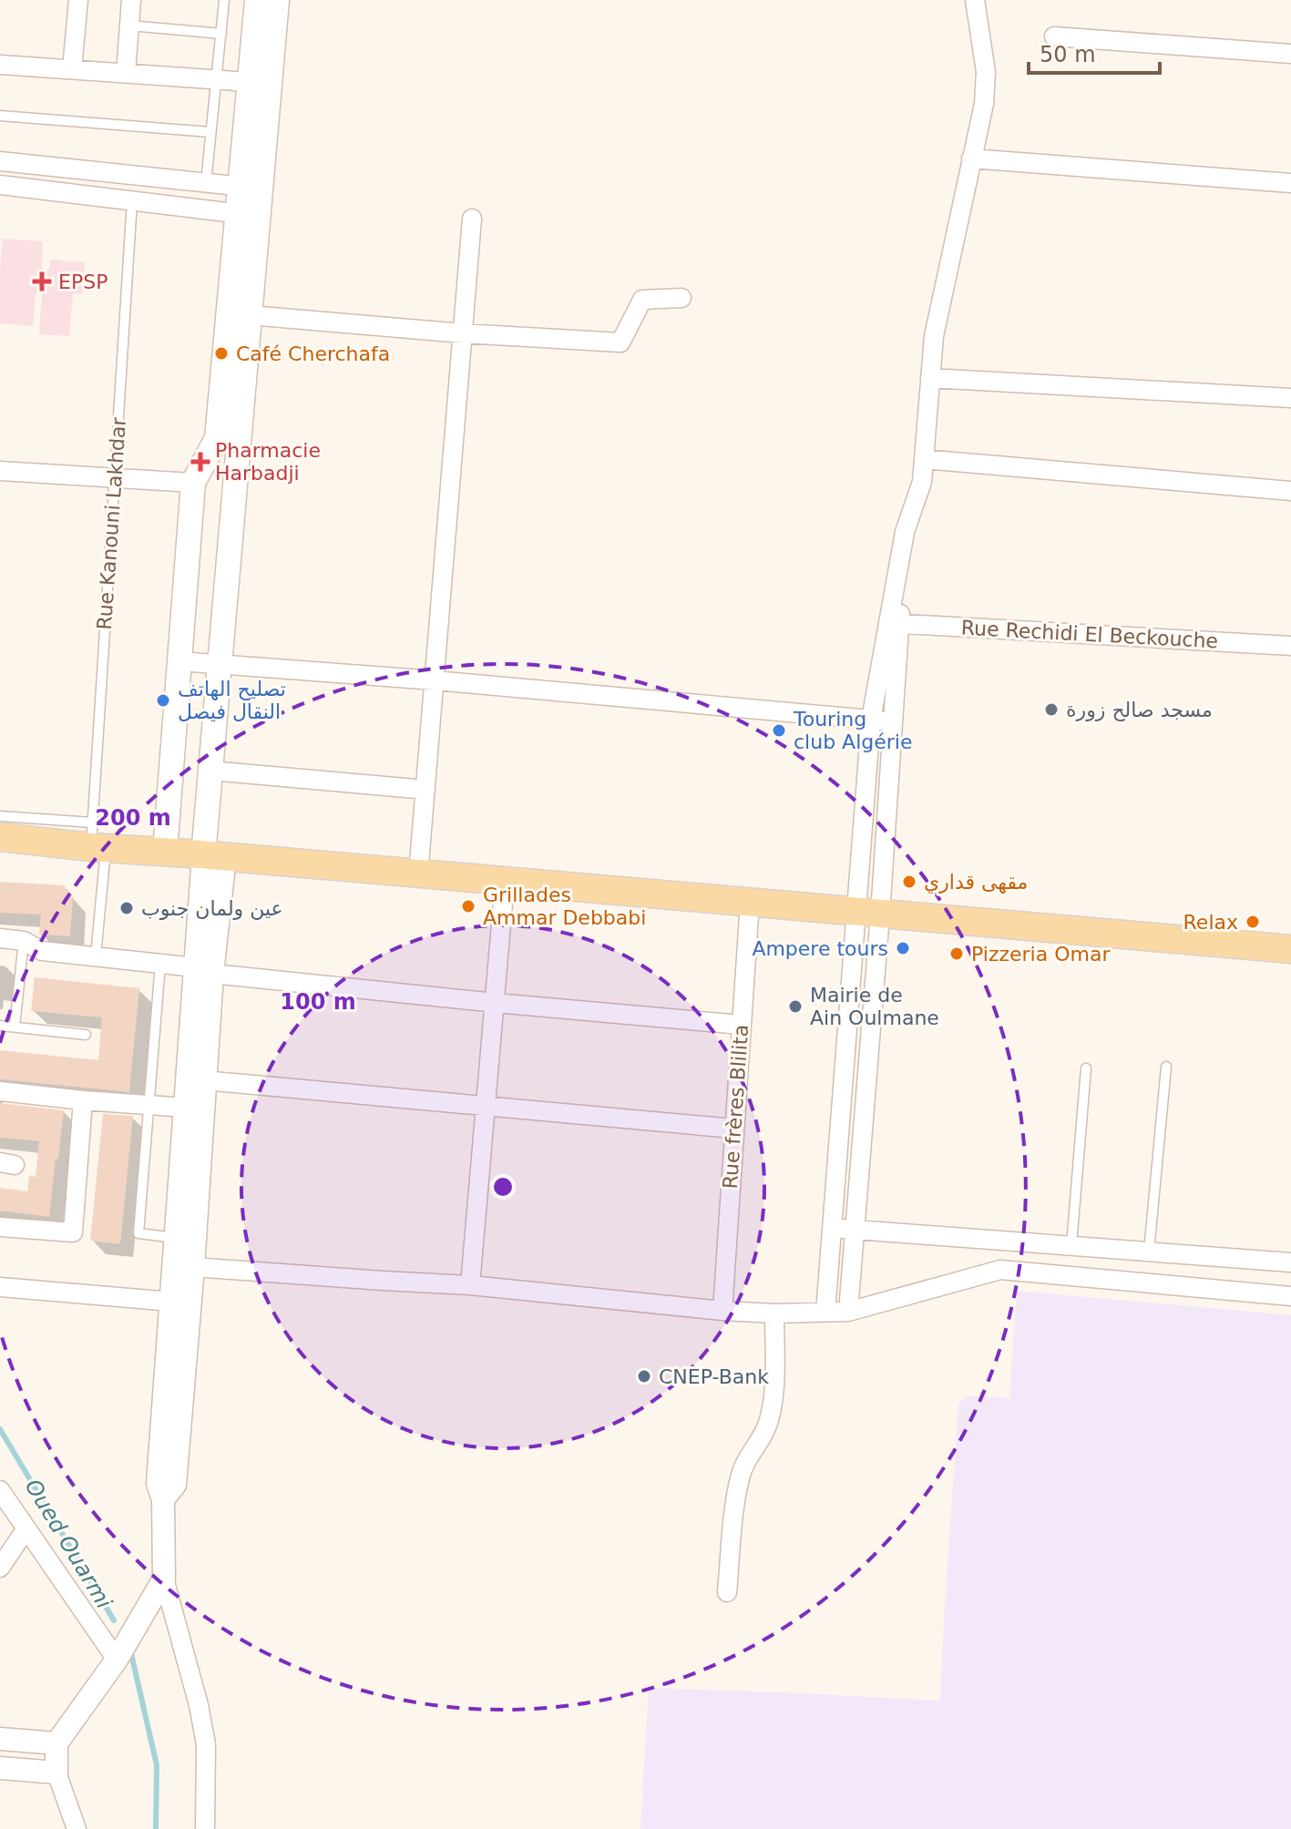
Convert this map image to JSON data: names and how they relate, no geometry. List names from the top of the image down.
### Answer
{
  "streets": {
    "street": ["Rue Rechidi El Beckouche", "Rue frères Blilita"],
    "lane": ["Rue Kanouni Lakhdar"]
  },
  "water": ["Oued Ouarmi"],
  "places": {
    "health": ["EPSP", "Pharmacie Harbadji"],
    "other": [
      "Café Cherchafa",
      "تصليح الهاتف النقال فيصل",
      "مسجد صالح زورة",
      "Touring club Algérie",
      "مقهى قداري",
      "Grillades Ammar Debbabi",
      "عين ولمان جنوب",
      "Relax",
      "Ampere tours",
      "Pizzeria Omar",
      "Mairie de Ain Oulmane",
      "CNEP-Bank"
    ]
  },
  "scale_bar": "50 m",
  "rings": ["200 m", "100 m"]
}
